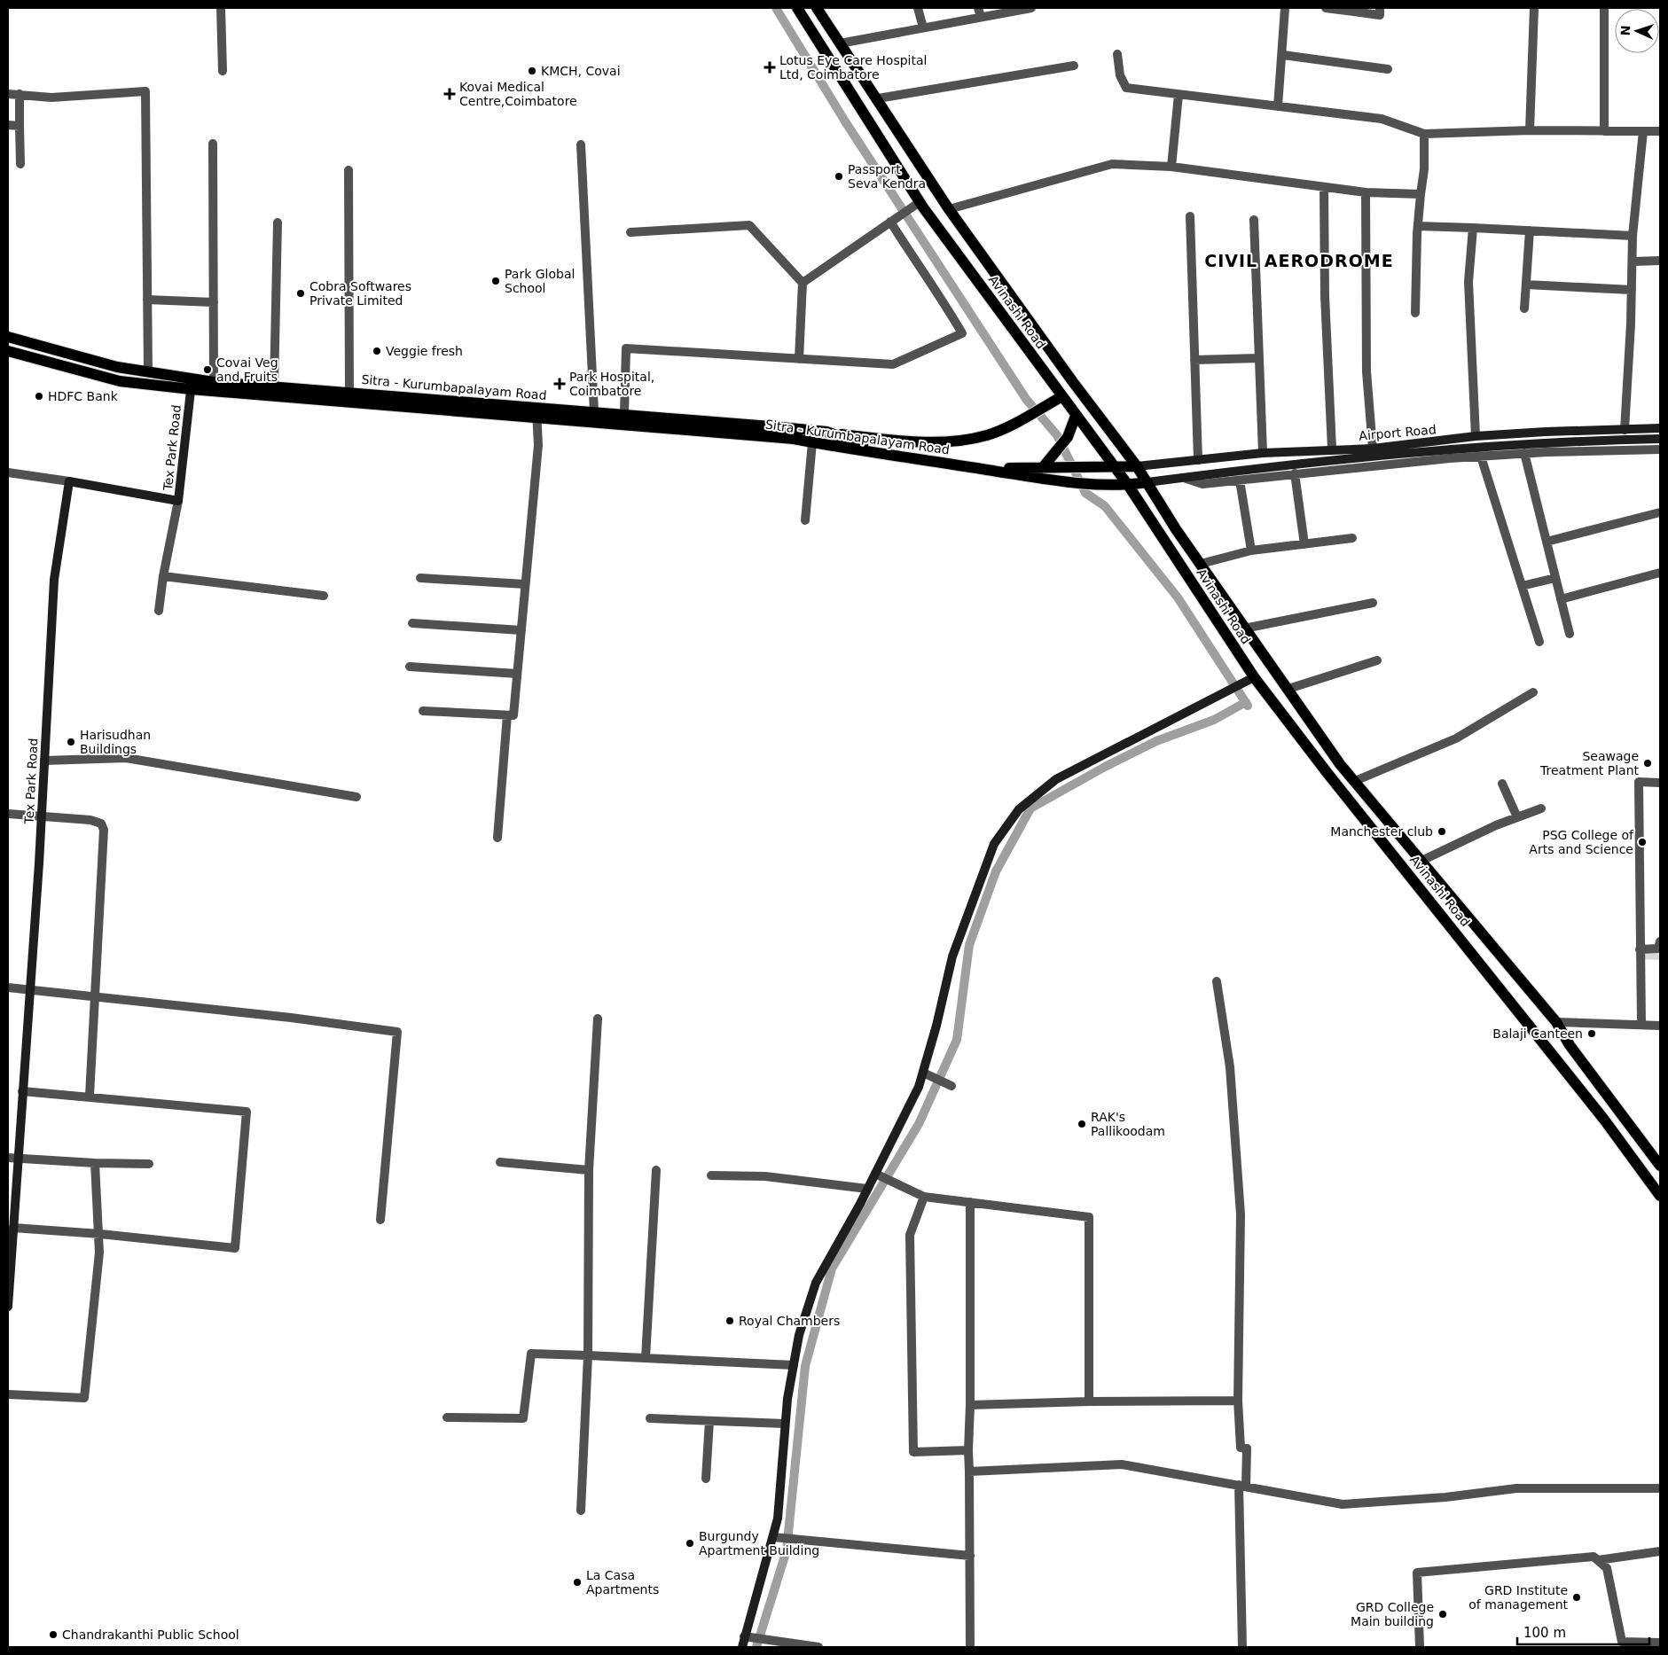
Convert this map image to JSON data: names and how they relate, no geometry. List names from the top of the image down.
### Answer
{
  "streets": {
    "main road": ["Avinashi Road", "Sitra - Kurumbapalayam Road"],
    "street": ["Airport Road", "Tex Park Road"]
  },
  "crossings": [
    ["Avinashi Road", "Sitra - Kurumbapalayam Road"],
    ["Avinashi Road", "Airport Road"],
    ["Sitra - Kurumbapalayam Road", "Airport Road"],
    ["Sitra - Kurumbapalayam Road", "Tex Park Road"]
  ],
  "districts": ["CIVIL AERODROME"],
  "places": {
    "health": ["Lotus Eye Care Hospital Ltd, Coimbatore", "Kovai Medical Centre,Coimbatore", "Park Hospital, Coimbatore"],
    "other": [
      "KMCH, Covai",
      "Passport Seva Kendra",
      "Park Global School",
      "Cobra Softwares Private Limited",
      "Veggie fresh",
      "Covai Veg and Fruits",
      "HDFC Bank",
      "Harisudhan Buildings",
      "Seawage Treatment Plant",
      "Manchester club",
      "PSG College of Arts and Science",
      "Balaji Canteen",
      "RAK's Pallikoodam",
      "Royal Chambers",
      "Burgundy Apartment Building",
      "La Casa Apartments",
      "GRD Institute of management",
      "GRD College Main building",
      "Chandrakanthi Public School"
    ]
  },
  "scale_bar": "100 m",
  "north": "left"
}
